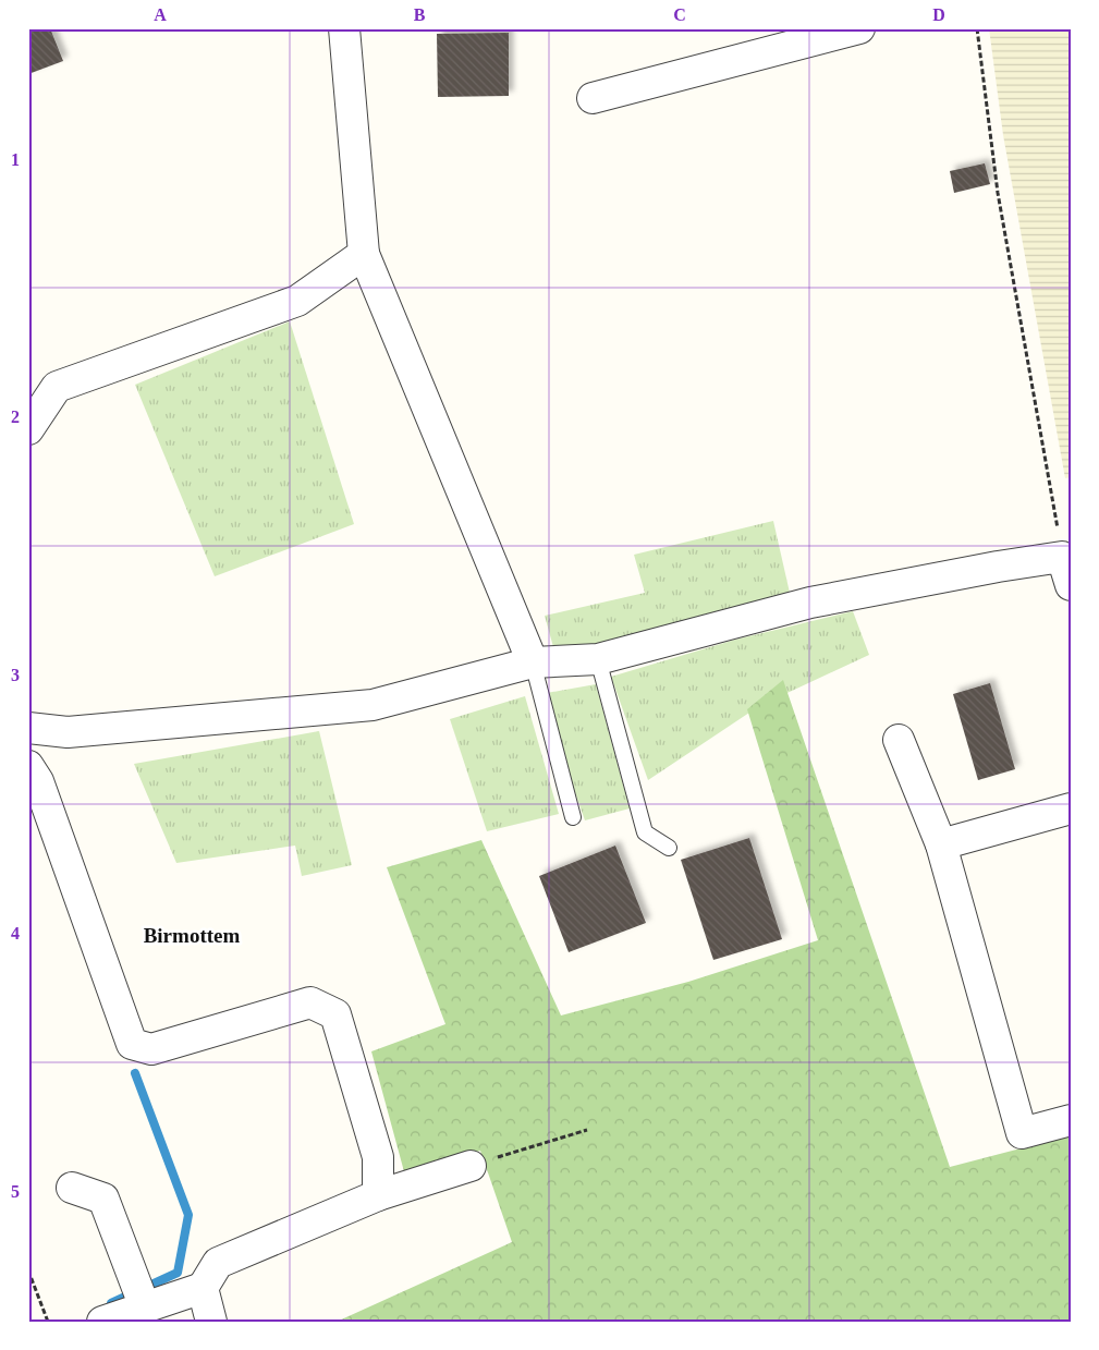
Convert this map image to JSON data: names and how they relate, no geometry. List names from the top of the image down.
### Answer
{
  "districts": ["Birmottem"],
  "grid": {
    "columns": [
      "A",
      "B",
      "C",
      "D"
    ],
    "rows": [
      "1",
      "2",
      "3",
      "4",
      "5"
    ]
  }
}
